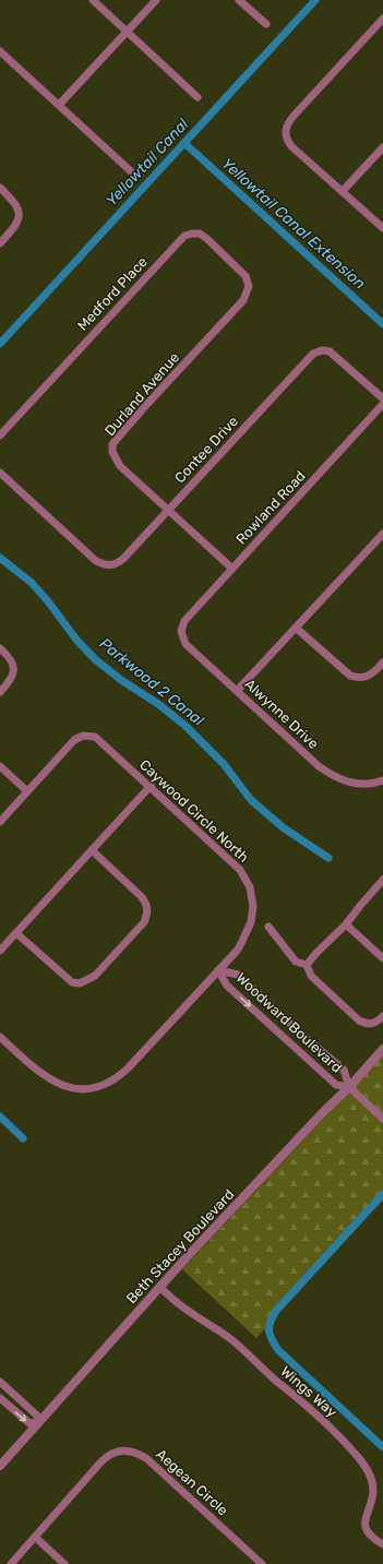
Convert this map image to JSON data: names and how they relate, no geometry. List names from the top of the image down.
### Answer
{
  "streets": {
    "street": [
      "Medford Place",
      "Durland Avenue",
      "Contee Drive",
      "Rowland Road",
      "Alwynne Drive",
      "Caywood Circle North",
      "Woodward Boulevard",
      "Beth Stacey Boulevard",
      "Wings Way",
      "Aegean Circle"
    ]
  },
  "crossings": [
    ["Medford Place", "Durland Avenue"],
    ["Durland Avenue", "Contee Drive"],
    ["Durland Avenue", "Rowland Road"],
    ["Rowland Road", "Alwynne Drive"],
    ["Caywood Circle North", "Woodward Boulevard"],
    ["Woodward Boulevard", "Beth Stacey Boulevard"],
    ["Beth Stacey Boulevard", "Wings Way"]
  ],
  "water": ["Yellowtail Canal", "Yellowtail Canal Extension", "Parkwood 2 Canal"]
}
